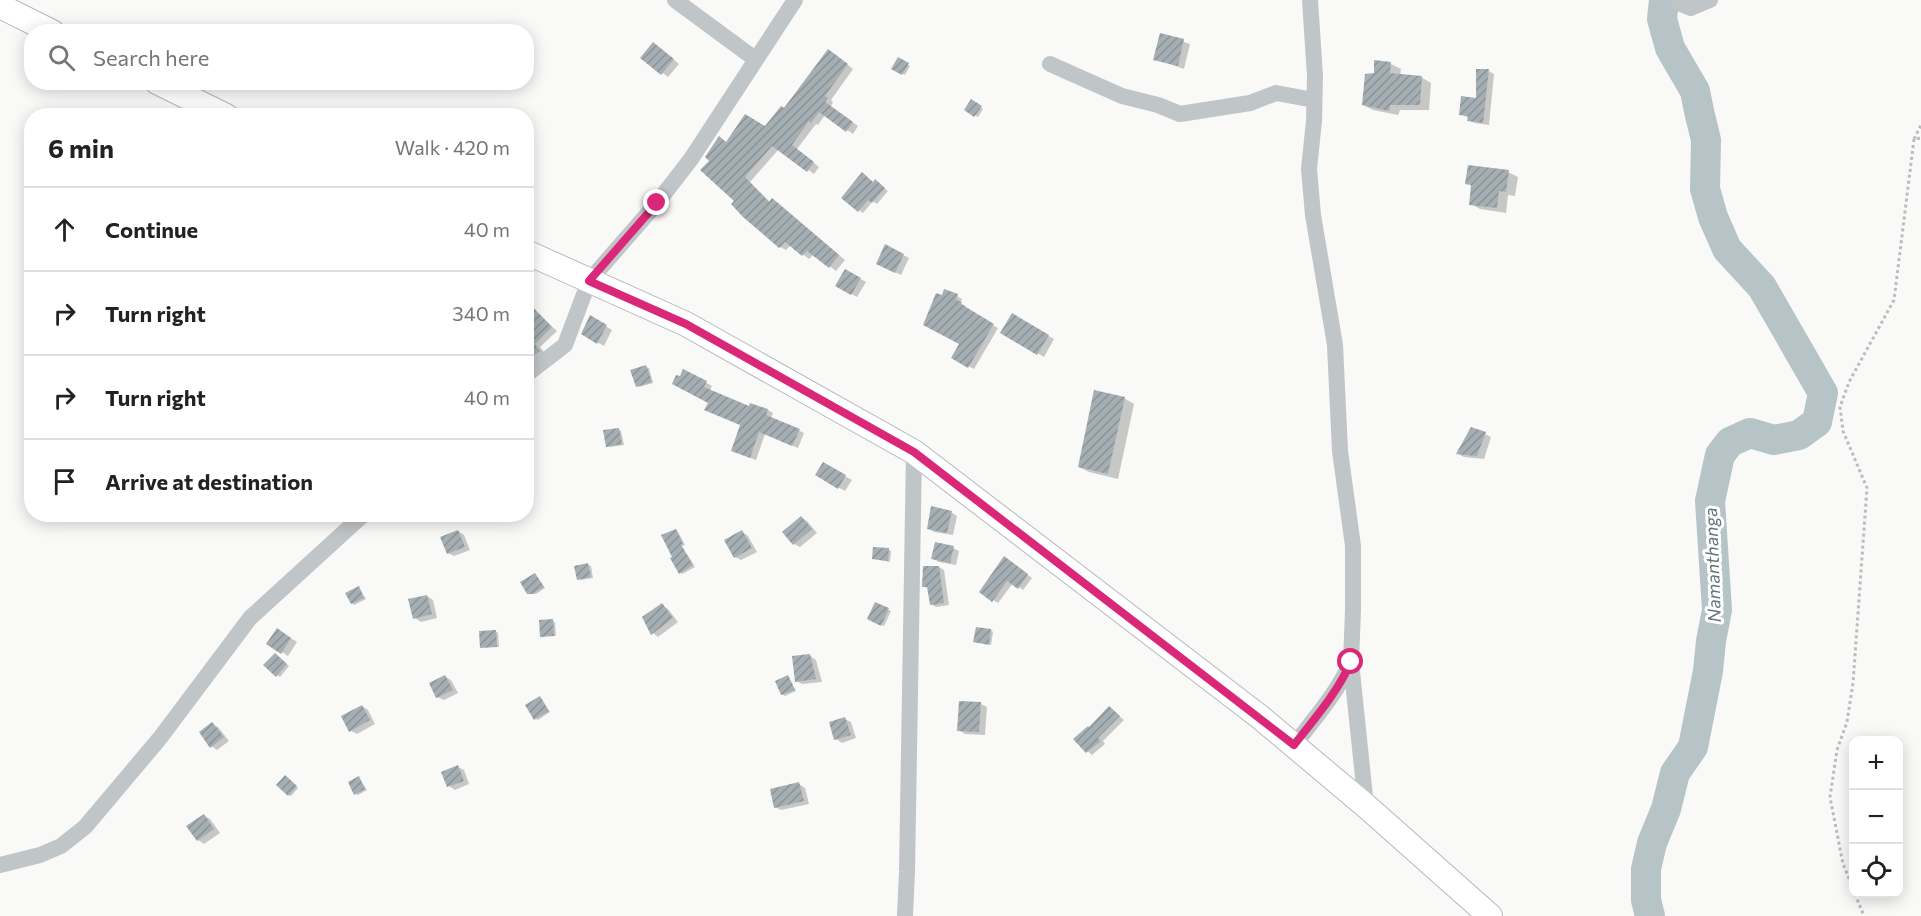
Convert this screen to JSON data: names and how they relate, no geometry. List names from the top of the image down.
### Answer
{
  "water": ["Namanthanga"],
  "page": {
    "search": "Search here",
    "heading": ["6 min", "Walk · 420 m"],
    "list": [
      ["Continue", "40 m"],
      ["Turn right", "340 m"],
      ["Turn right", "40 m"],
      "Arrive at destination"
    ],
    "map_buttons": ["+", "−"]
  }
}
